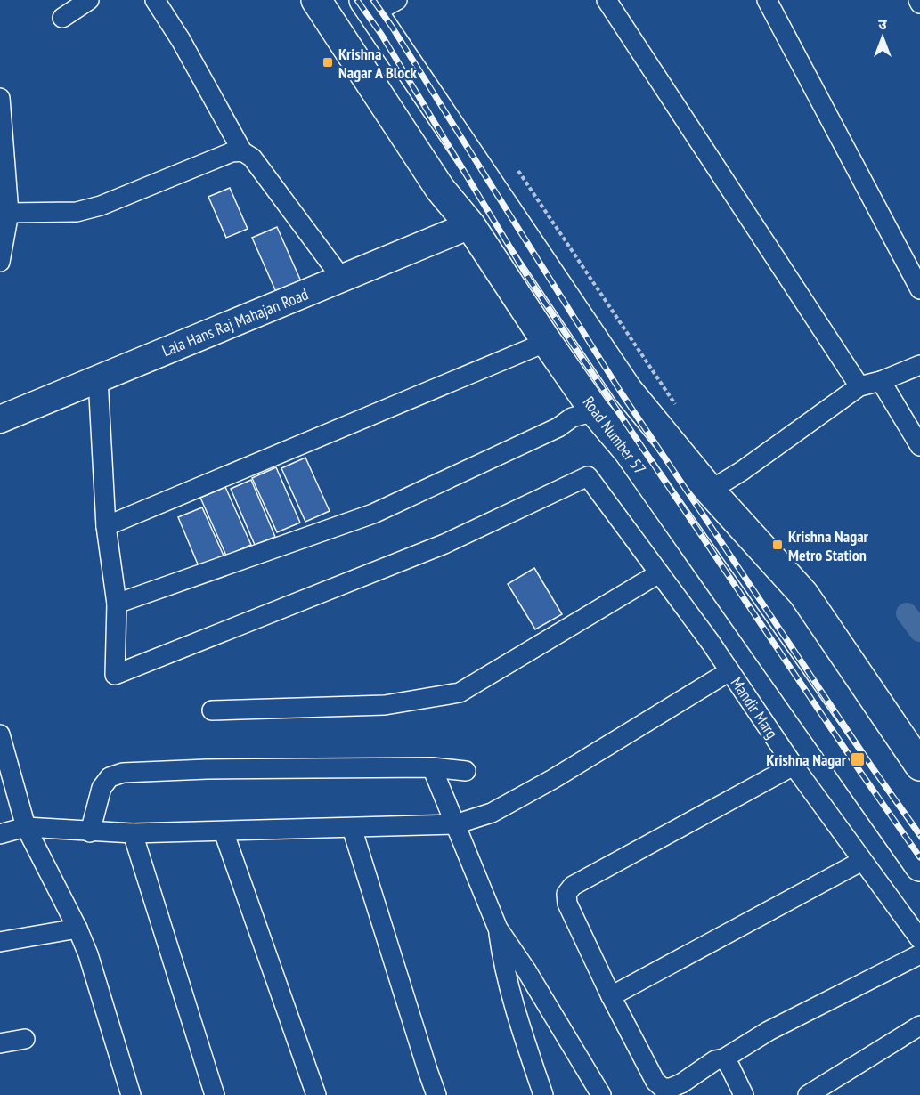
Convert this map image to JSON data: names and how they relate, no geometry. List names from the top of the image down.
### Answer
{
  "streets": {
    "main road": ["Road Number 57"],
    "street": ["Lala Hans Raj Mahajan Road", "Mandir Marg"]
  },
  "crossings": [
    ["Lala Hans Raj Mahajan Road", "Road Number 57"]
  ],
  "places": {
    "transit": ["Krishna Nagar A Block", "Krishna Nagar Metro Station", "Krishna Nagar"]
  },
  "north": "top"
}
